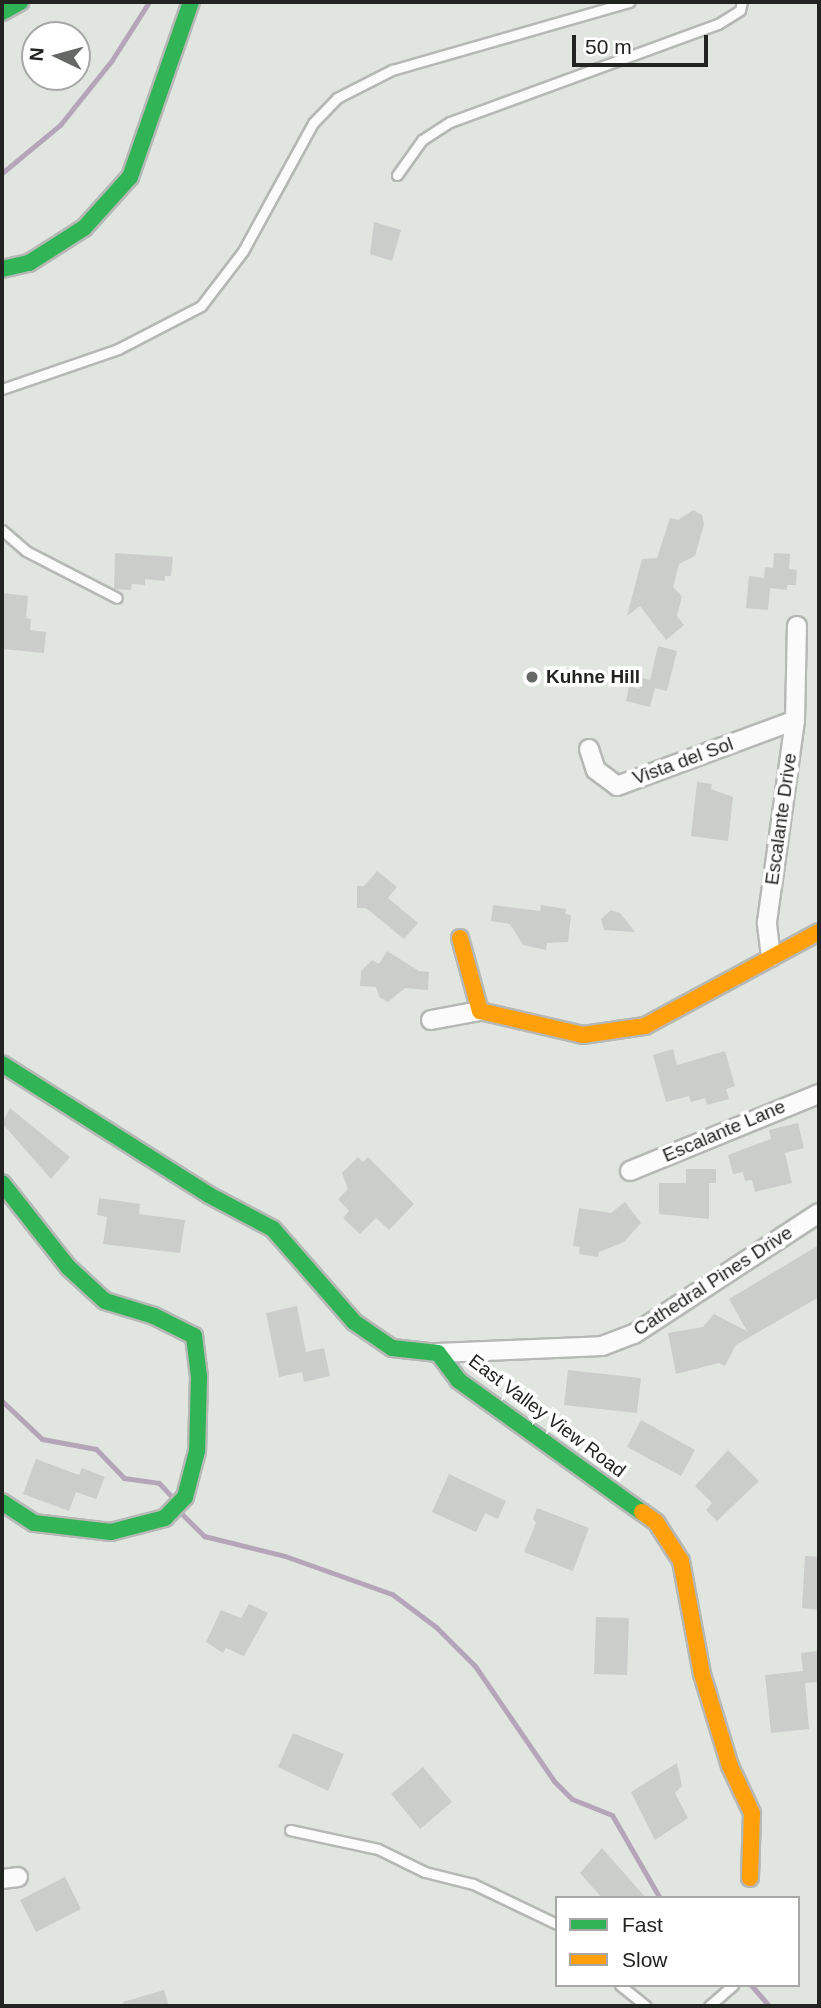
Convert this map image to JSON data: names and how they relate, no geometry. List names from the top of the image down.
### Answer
{
  "streets": {
    "street": [
      "Vista del Sol",
      "Escalante Drive",
      "Escalante Lane",
      "Cathedral Pines Drive",
      "East Valley View Road"
    ]
  },
  "crossings": [
    ["Vista del Sol", "Escalante Drive"],
    ["Cathedral Pines Drive", "East Valley View Road"]
  ],
  "places": ["Kuhne Hill"],
  "legend": ["Fast", "Slow"],
  "scale_bar": "50 m",
  "north": "left"
}
